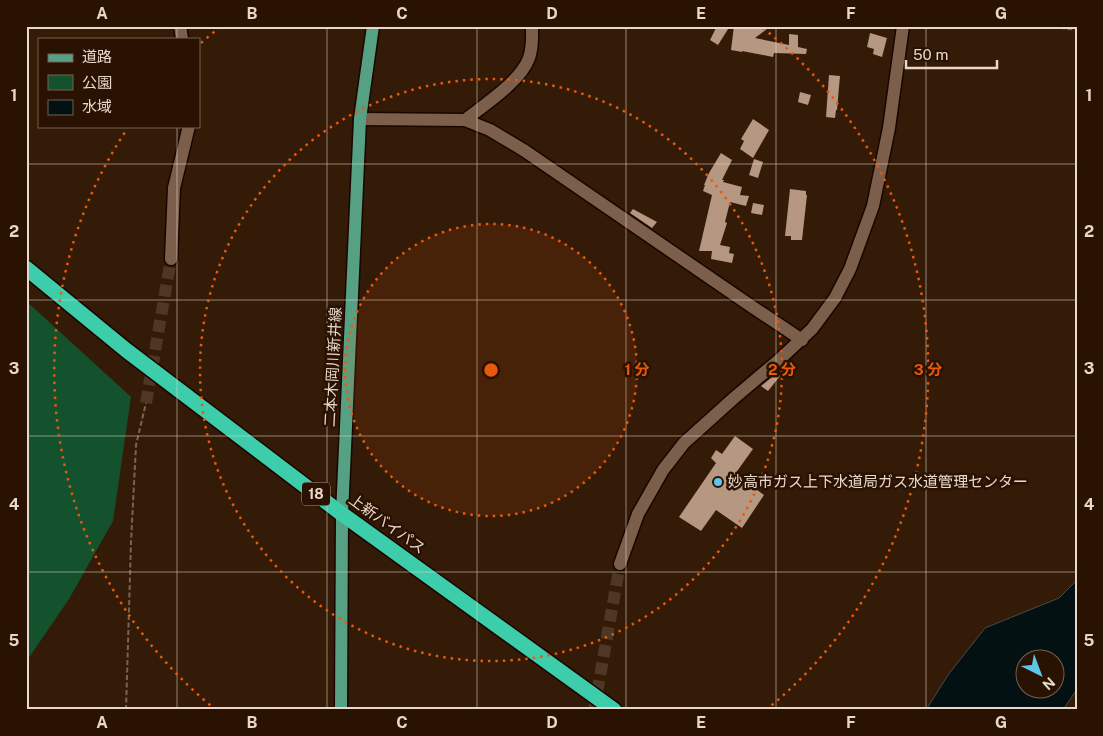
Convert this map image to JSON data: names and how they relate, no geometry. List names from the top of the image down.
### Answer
{
  "streets": {
    "highway": ["18", "上新バイパス"],
    "main road": ["二本木岡川新井線"]
  },
  "crossings": [
    ["二本木岡川新井線", "上新バイパス"]
  ],
  "places": ["妙高市ガス上下水道局ガス水道管理センター"],
  "legend": ["道路", "公園", "水域"],
  "scale_bar": "50 m",
  "north": "bottom right",
  "grid": {
    "columns": [
      "A",
      "B",
      "C",
      "D",
      "E",
      "F",
      "G"
    ],
    "rows": [
      "1",
      "2",
      "3",
      "4",
      "5"
    ]
  },
  "rings": ["1 分", "2 分", "3 分"]
}
